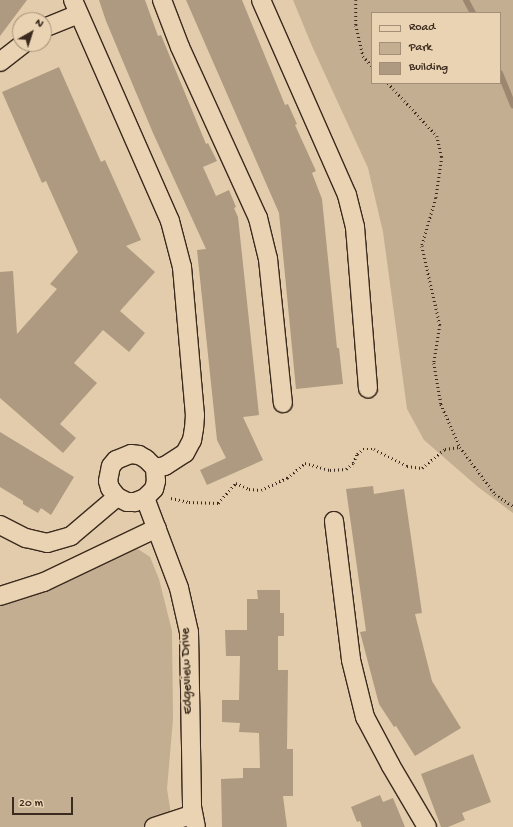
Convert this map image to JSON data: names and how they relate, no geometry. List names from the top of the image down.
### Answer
{
  "streets": {
    "street": ["Edgeview Drive"]
  },
  "legend": ["Road", "Park", "Building"],
  "scale_bar": "20 m",
  "north": "top right"
}
